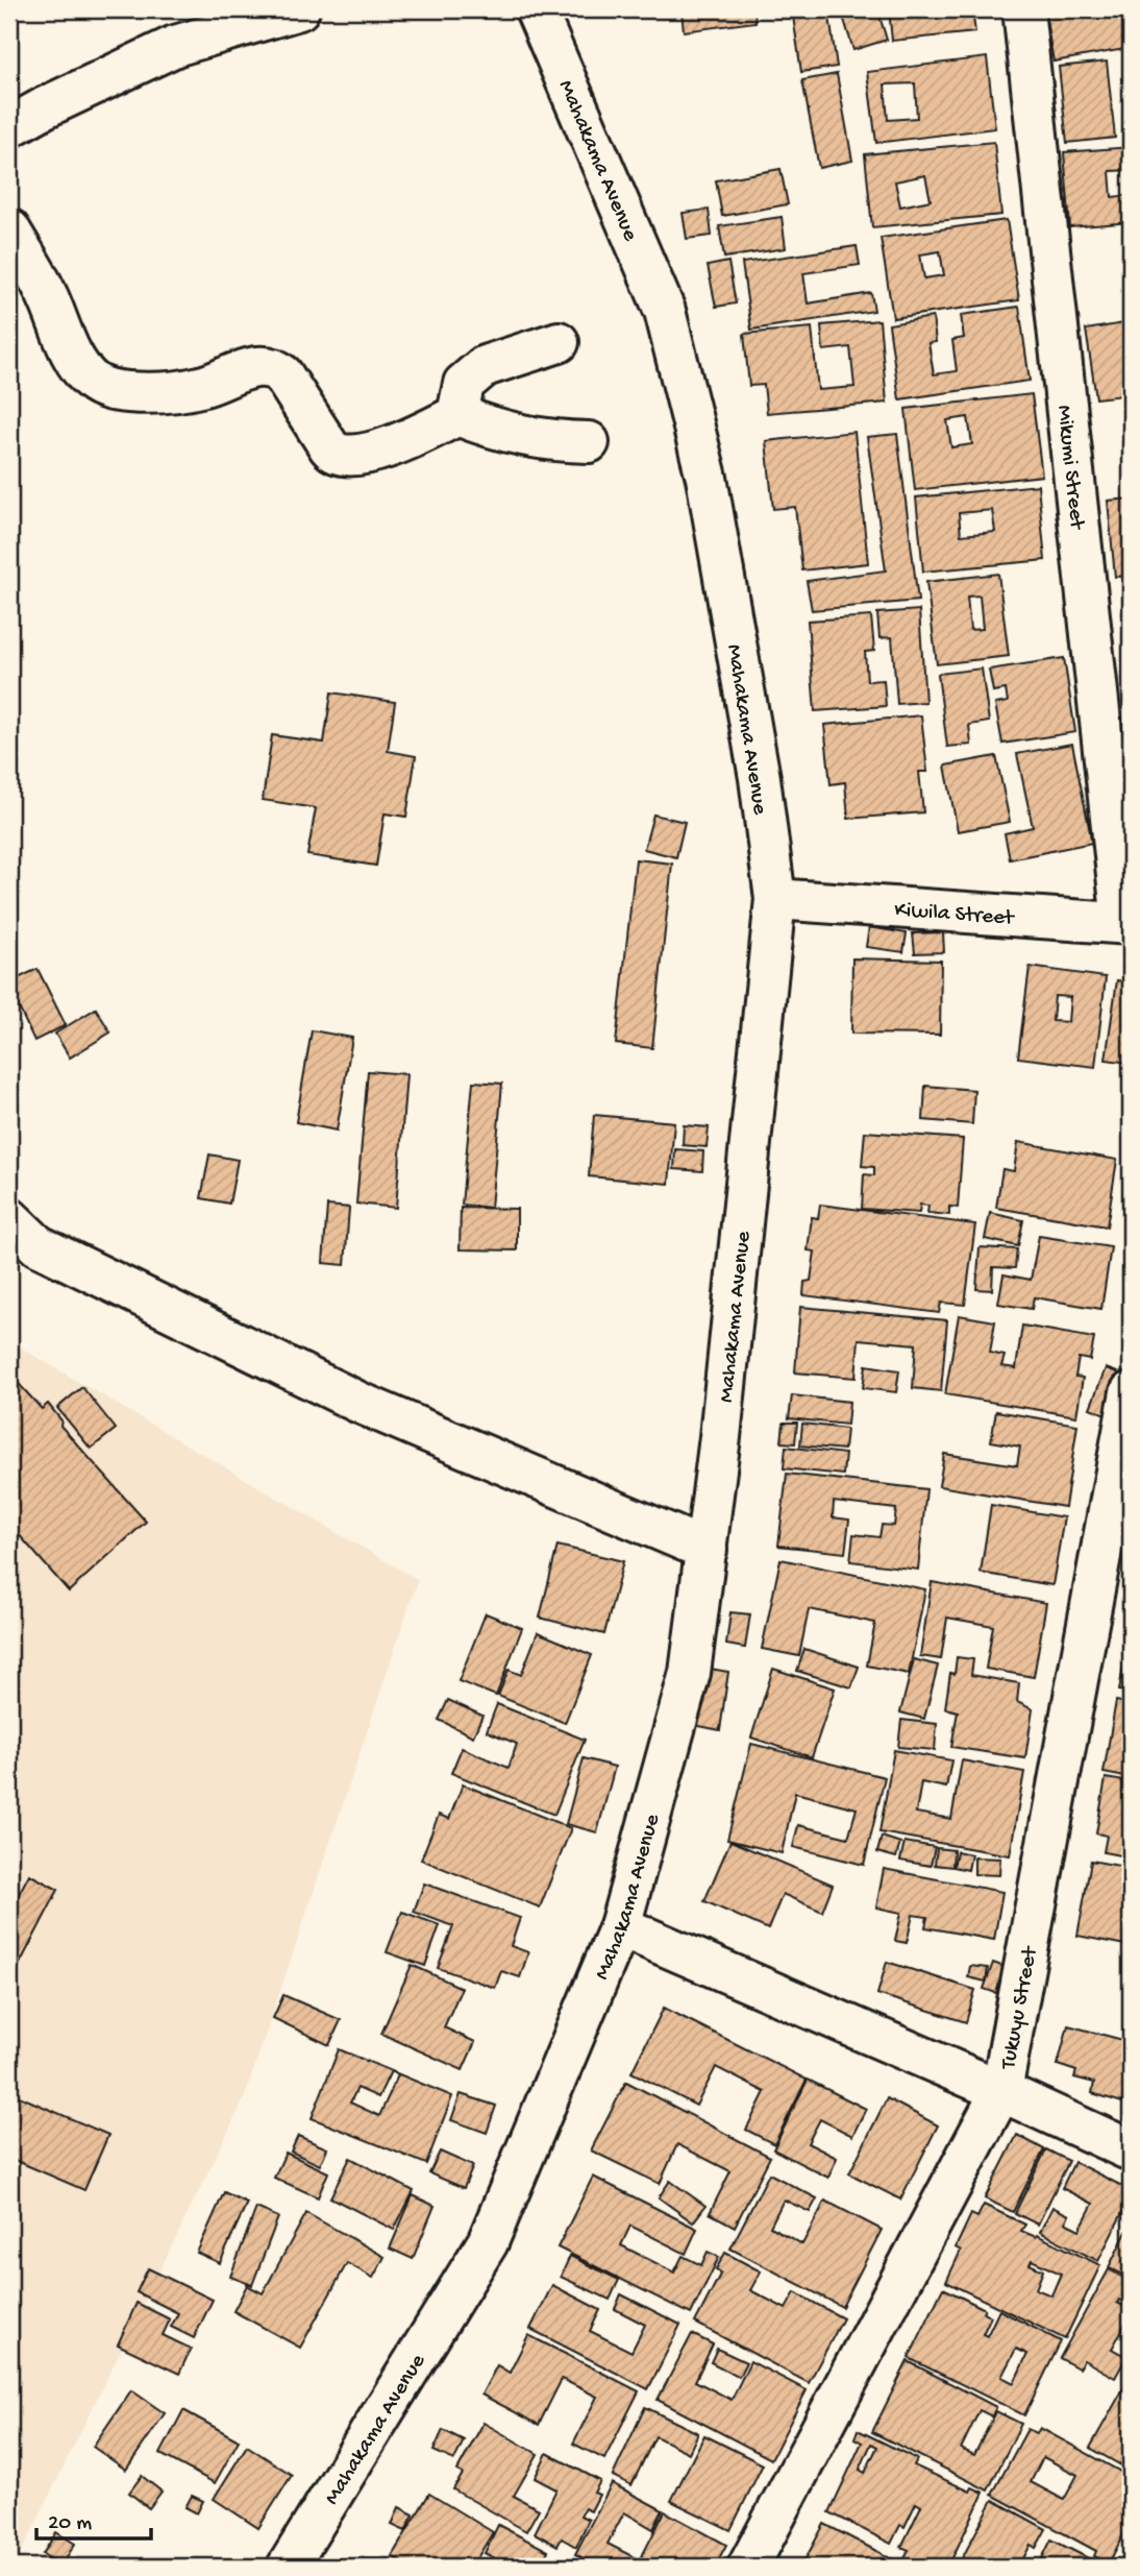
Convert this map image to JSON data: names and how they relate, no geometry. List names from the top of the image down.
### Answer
{
  "streets": {
    "street": [
      "Mahakama Avenue",
      "Mikumi Street",
      "Kiwila Street",
      "Tukuyu Street"
    ]
  },
  "crossings": [
    ["Mahakama Avenue", "Kiwila Street"],
    ["Mikumi Street", "Kiwila Street"]
  ],
  "scale_bar": "20 m"
}
